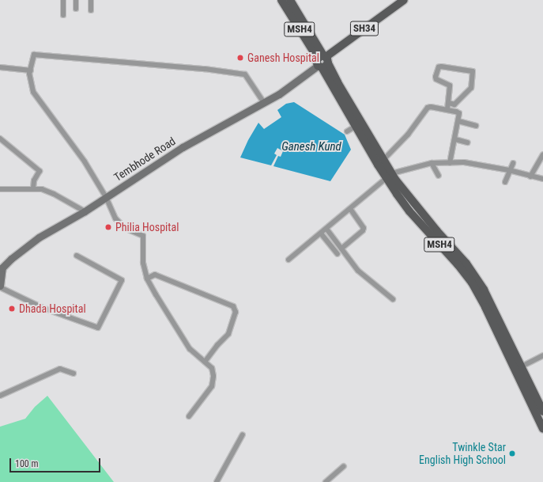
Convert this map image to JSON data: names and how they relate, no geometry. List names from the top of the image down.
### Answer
{
  "streets": {
    "main road": ["SH34", "MSH4"],
    "street": ["Tembhode Road"]
  },
  "crossings": [
    ["SH34", "MSH4"],
    ["SH34", "Tembhode Road"],
    ["MSH4", "Tembhode Road"]
  ],
  "water": ["Ganesh Kund"],
  "places": [
    "Ganesh Hospital",
    "Philia Hospital",
    "Dhada Hospital",
    "Twinkle Star English High School"
  ],
  "scale_bar": "100 m"
}
